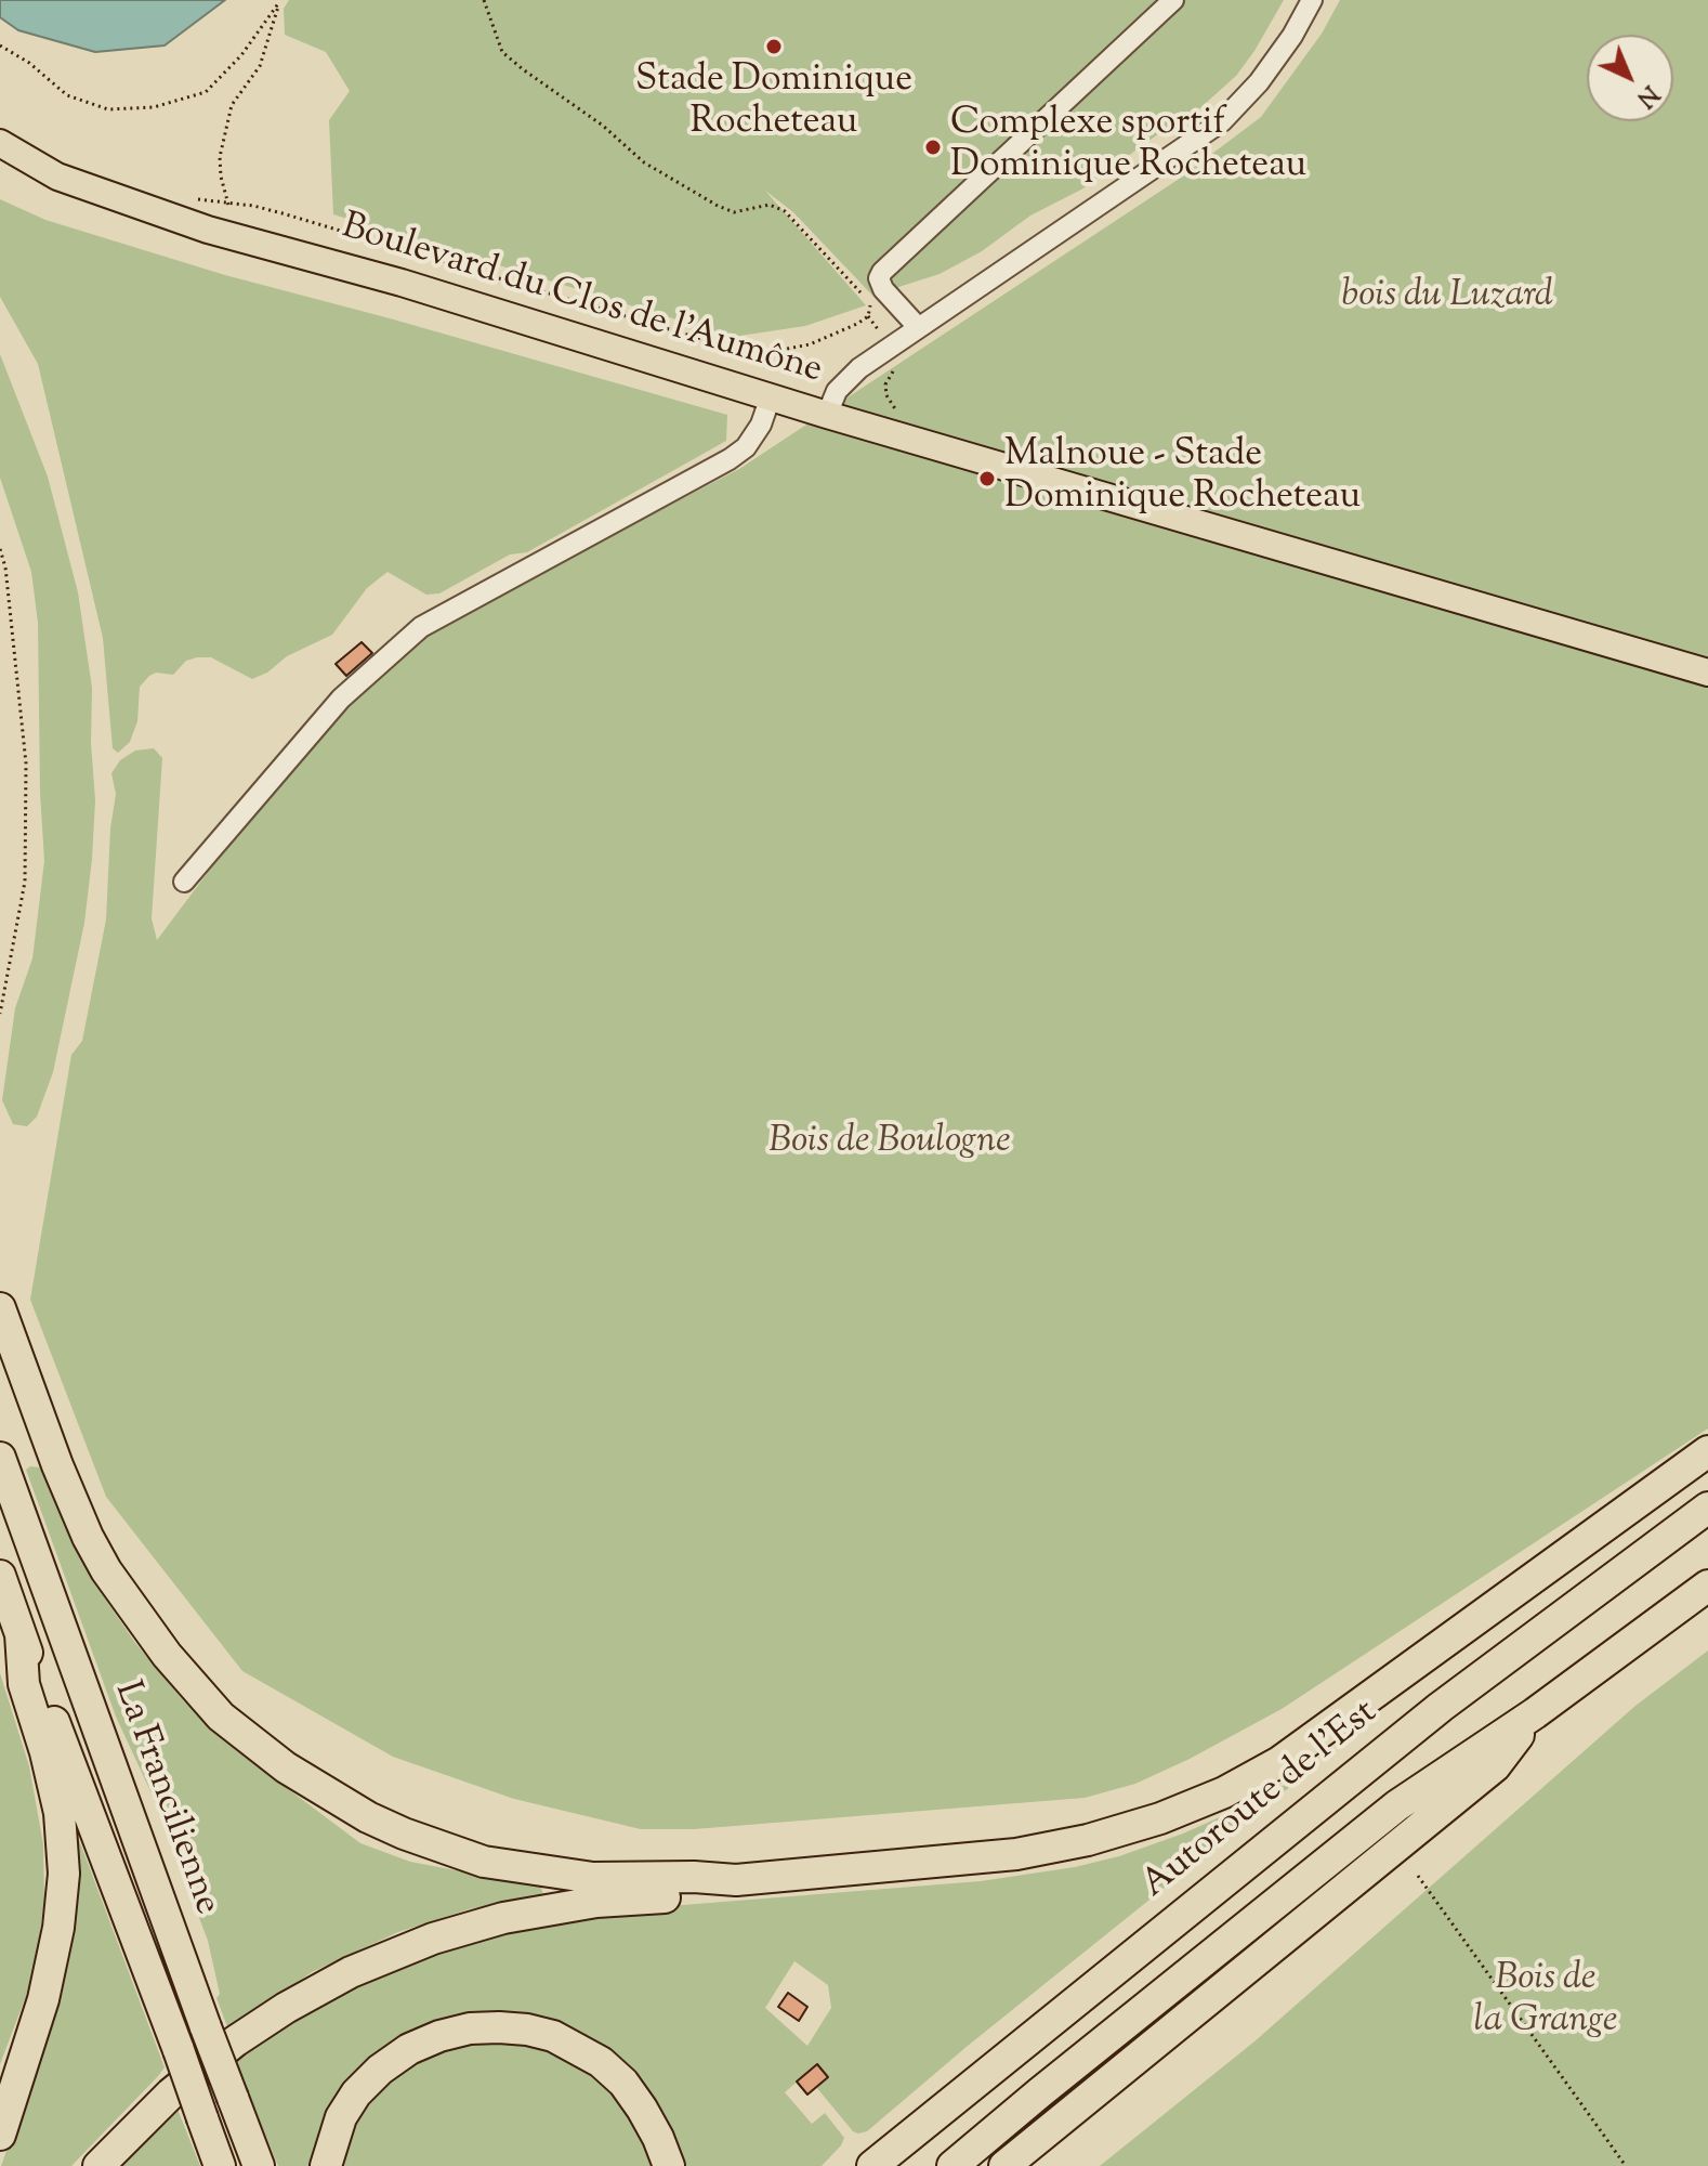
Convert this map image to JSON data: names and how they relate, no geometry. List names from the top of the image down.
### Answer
{
  "streets": {
    "highway": ["La Francilienne", "Autoroute de l’Est"],
    "main road": ["Boulevard du Clos de l'Aumône"]
  },
  "parks": ["bois du Luzard", "Bois de Boulogne", "Bois de la Grange"],
  "places": ["Stade Dominique Rocheteau", "Complexe sportif Dominique Rocheteau", "Malnoue - Stade Dominique Rocheteau"],
  "north": "bottom right"
}
